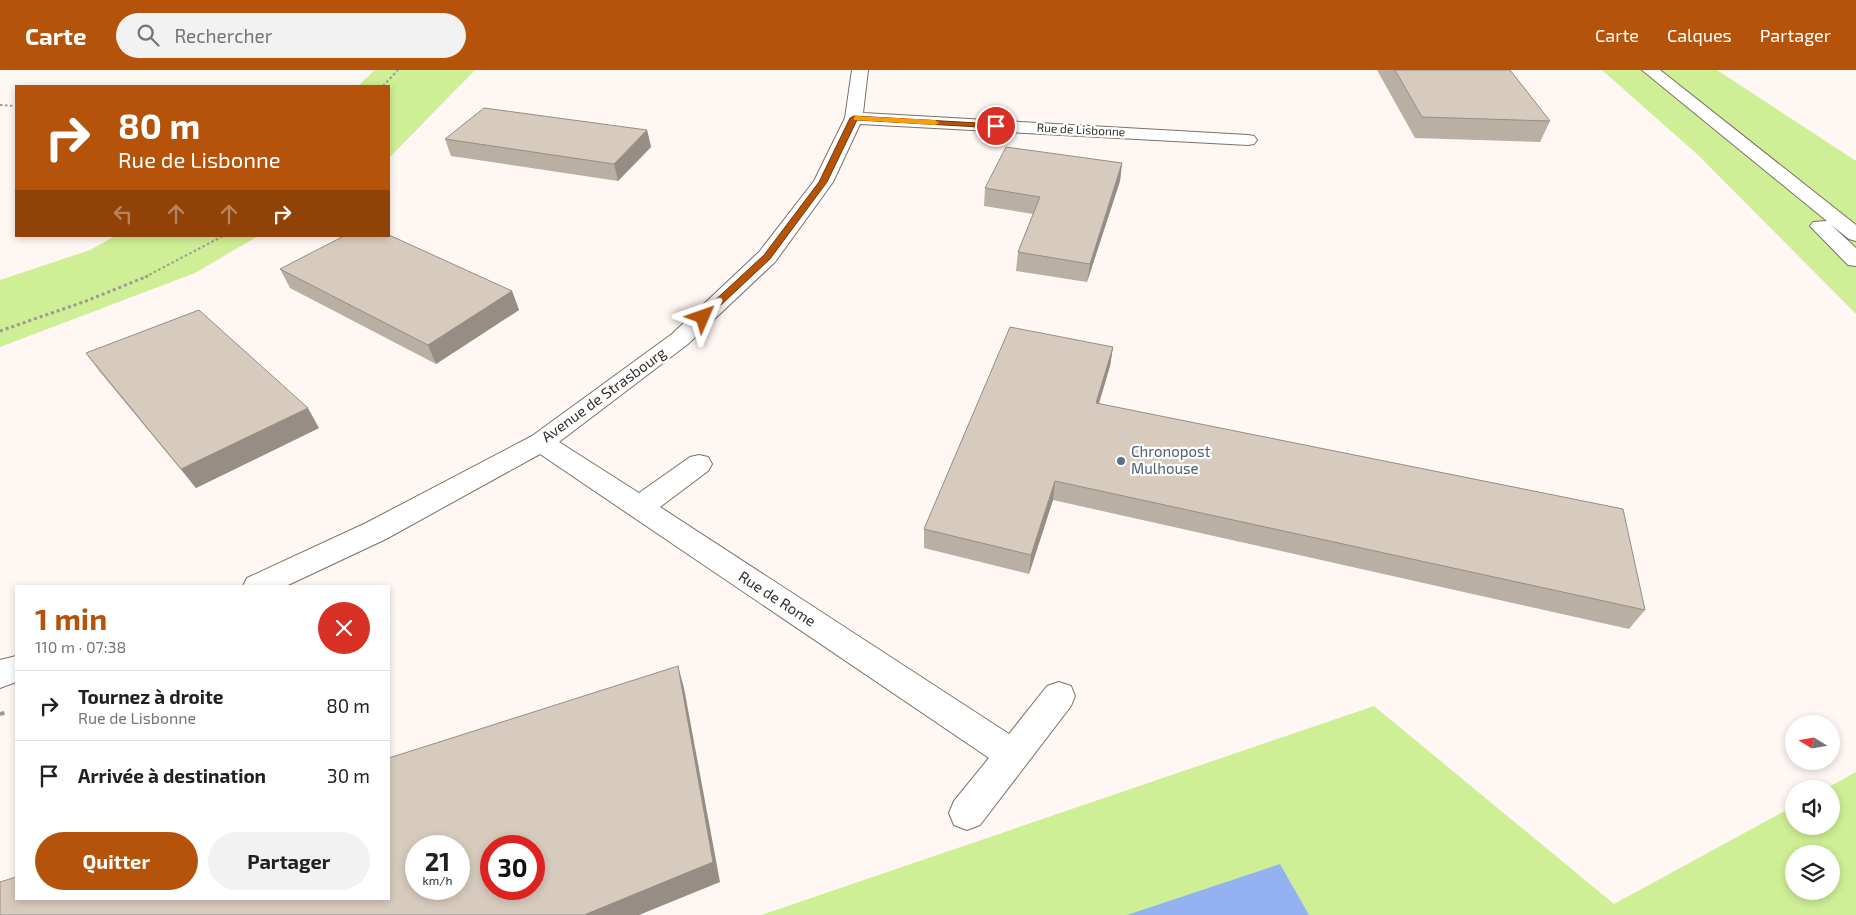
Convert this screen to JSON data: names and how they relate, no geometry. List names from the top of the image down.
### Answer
{
  "streets": {
    "main road": ["Rue de Lisbonne", "Avenue de Strasbourg", "Rue de Rome"]
  },
  "crossings": [
    ["Rue de Lisbonne", "Avenue de Strasbourg"],
    ["Avenue de Strasbourg", "Rue de Rome"]
  ],
  "places": ["Chronopost Mulhouse"],
  "north": "left",
  "page": {
    "header": "Carte",
    "search": "Rechercher",
    "nav": ["Carte", "Calques", "Partager"],
    "turn": ["80 m", "Rue de Lisbonne"],
    "heading": ["1 min", "110 m · 07:38"],
    "list": [
      {
        "name": "Tournez à droite",
        "note": "Rue de Lisbonne",
        "value": "80 m"
      },
      {
        "name": "Arrivée à destination",
        "value": "30 m"
      }
    ],
    "buttons": ["Quitter", "Partager"],
    "speed": "21 km/h",
    "limit": "30"
  }
}
